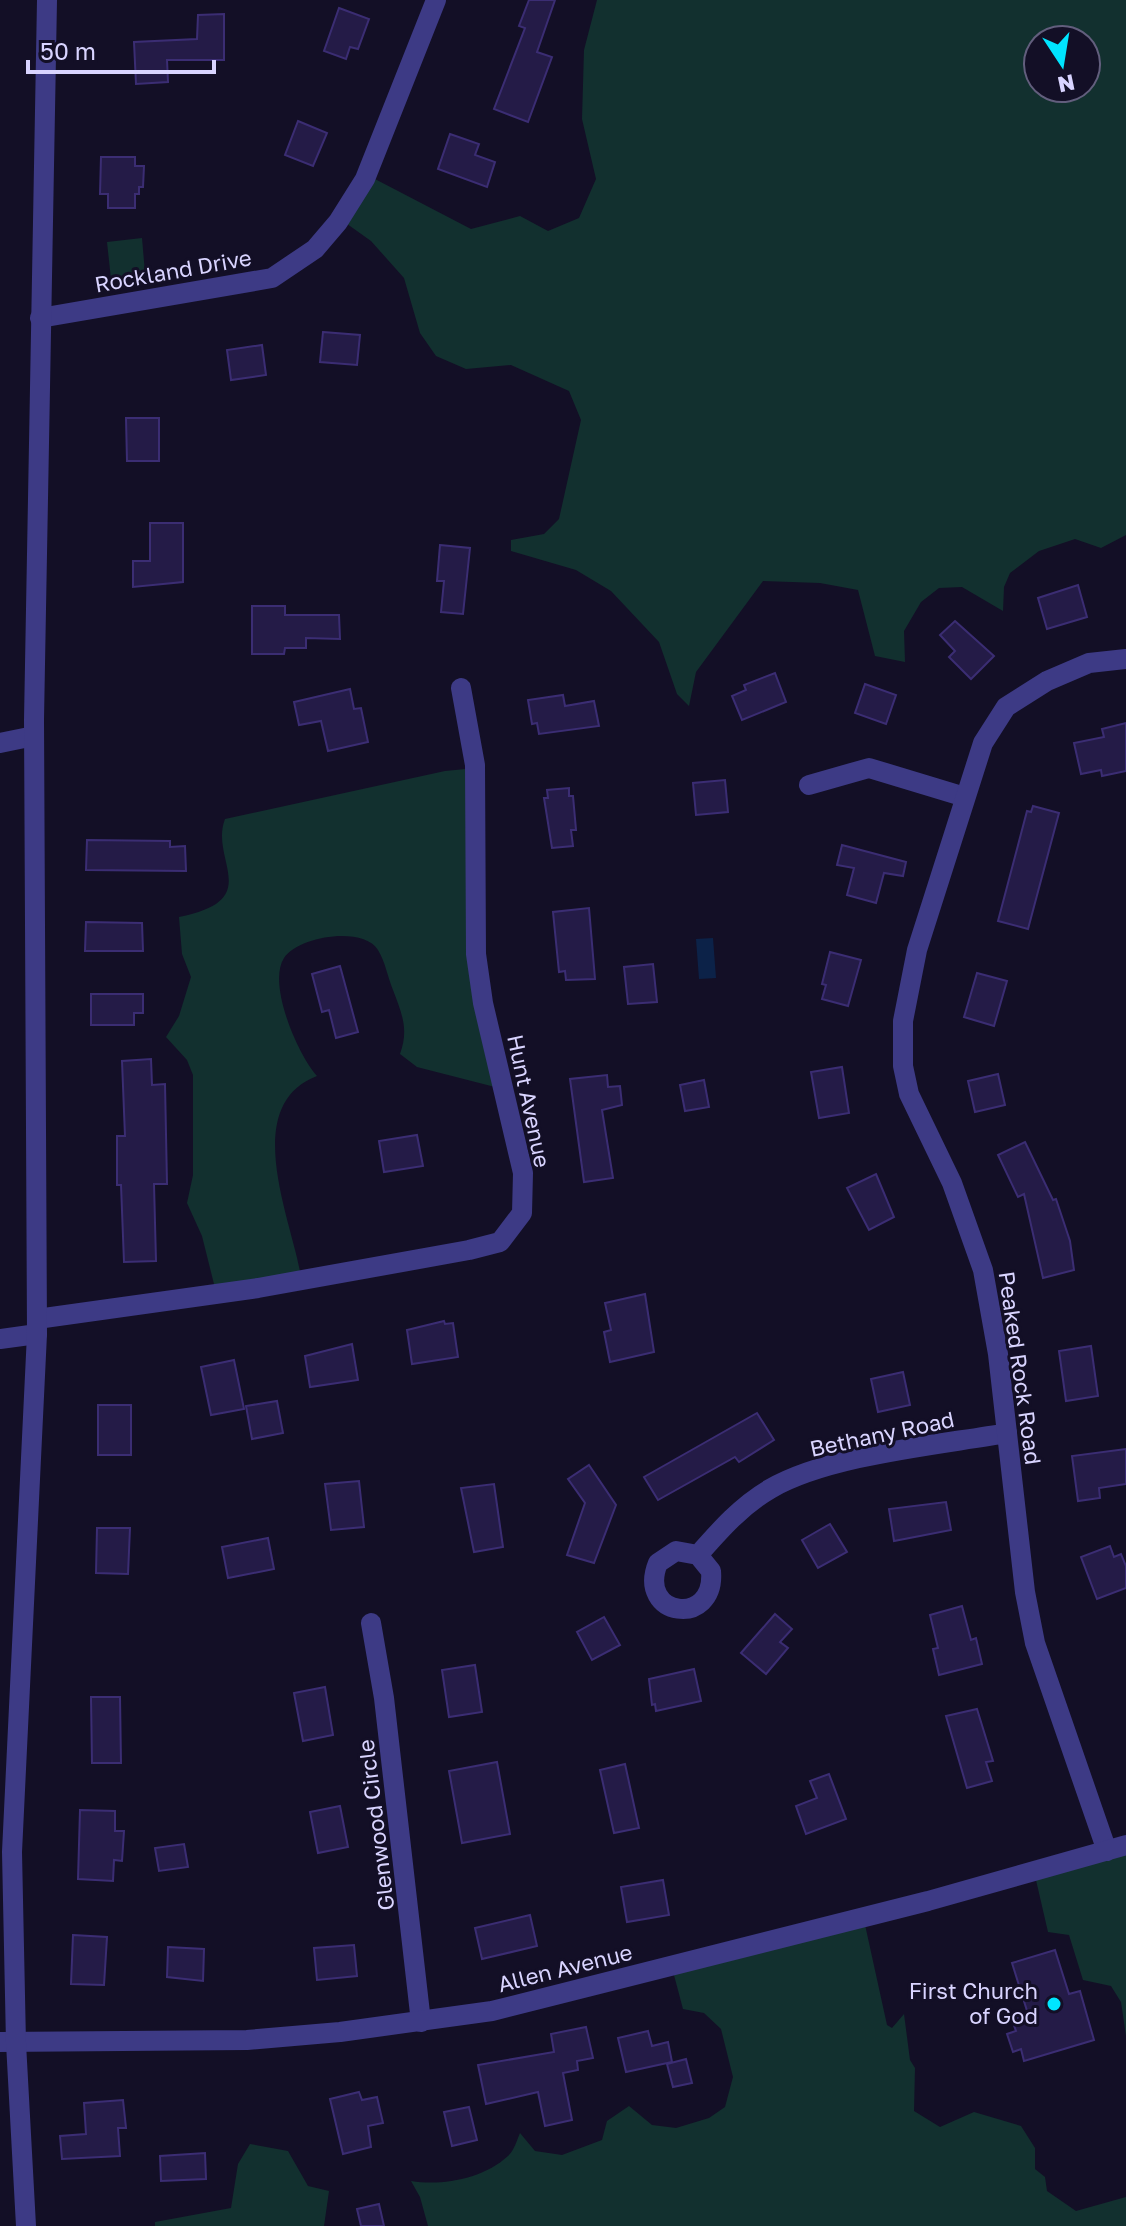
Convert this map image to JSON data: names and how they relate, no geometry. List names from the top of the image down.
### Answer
{
  "streets": {
    "street": [
      "Rockland Drive",
      "Hunt Avenue",
      "Peaked Rock Road",
      "Bethany Road",
      "Glenwood Circle",
      "Allen Avenue"
    ]
  },
  "crossings": [
    ["Peaked Rock Road", "Bethany Road"],
    ["Peaked Rock Road", "Allen Avenue"],
    ["Glenwood Circle", "Allen Avenue"]
  ],
  "places": ["First Church of God"],
  "scale_bar": "50 m",
  "north": "bottom"
}
